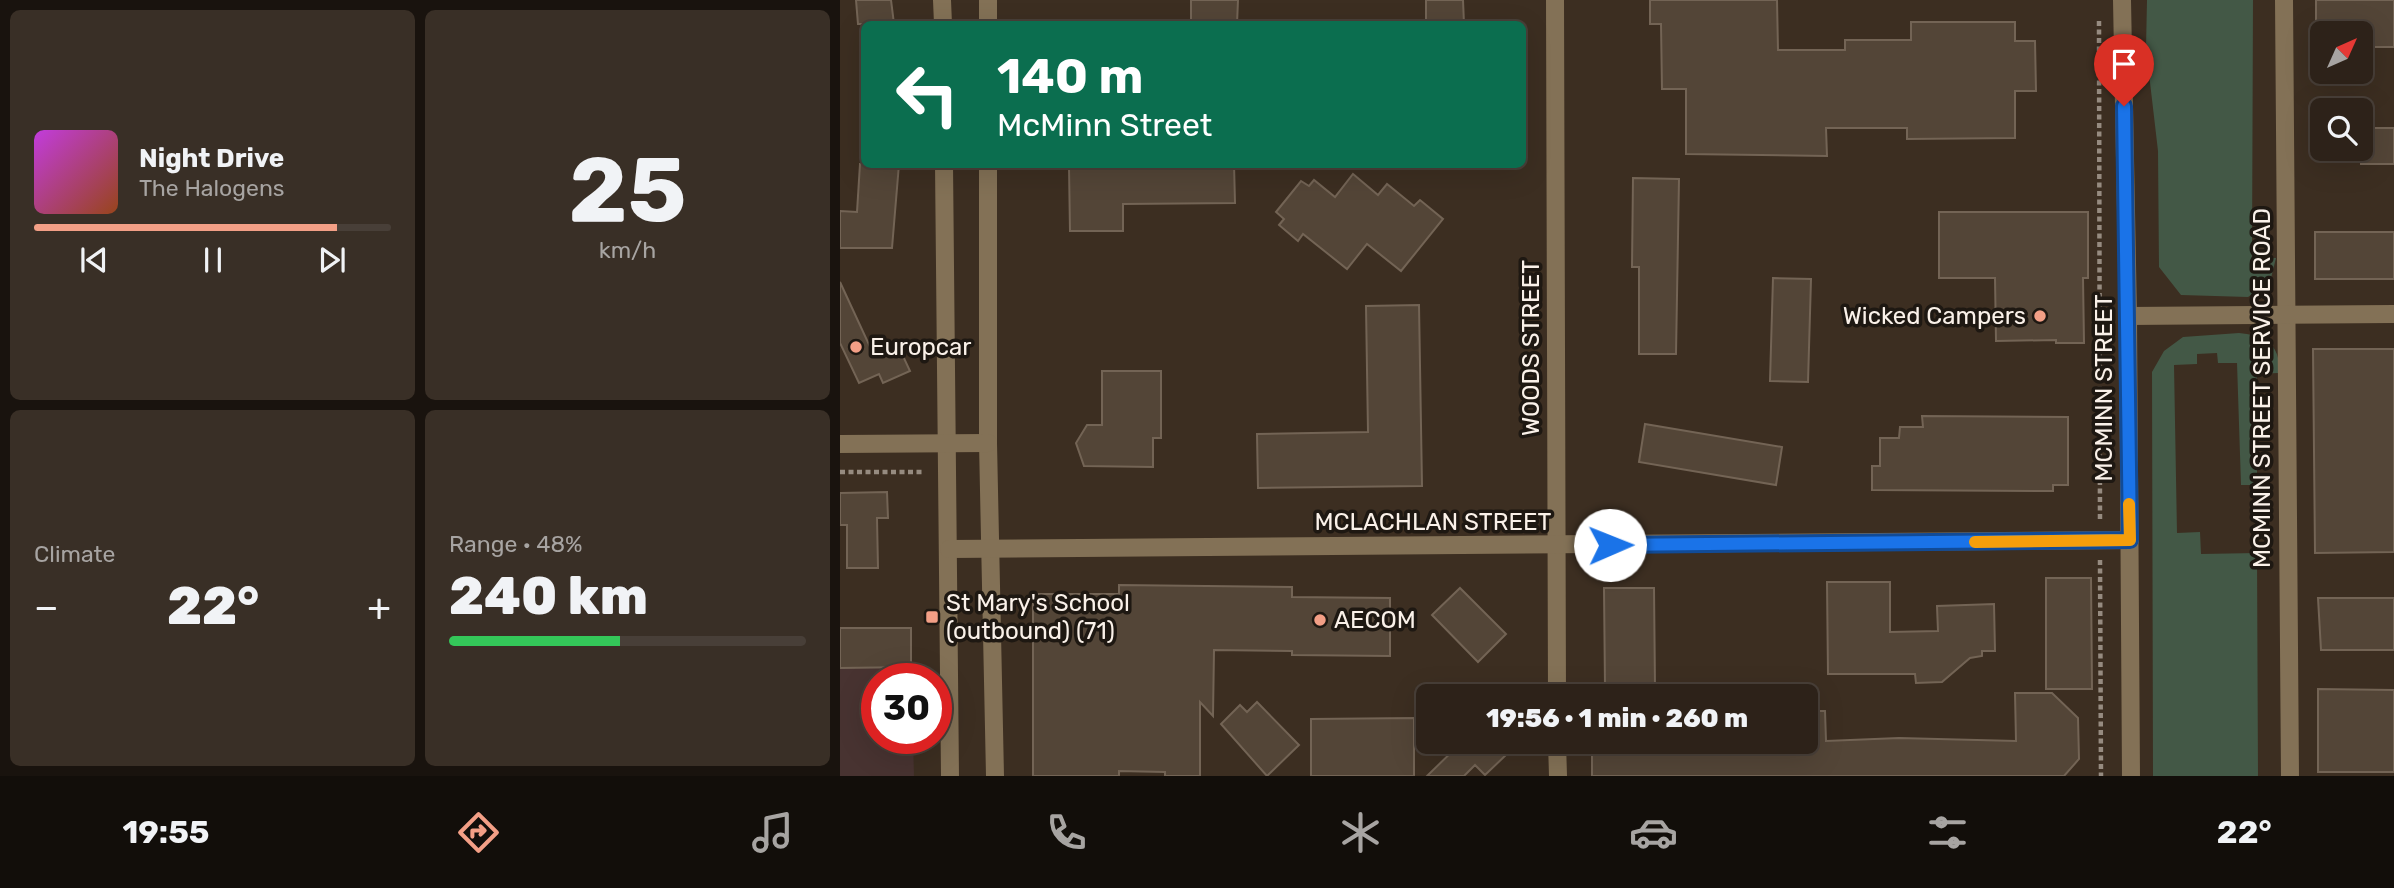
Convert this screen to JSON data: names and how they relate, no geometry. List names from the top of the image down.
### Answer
{
  "streets": {
    "street": [
      "WOODS STREET",
      "MCMINN STREET",
      "MCMINN STREET SERVICE ROAD",
      "MCLACHLAN STREET"
    ]
  },
  "crossings": [
    ["WOODS STREET", "MCLACHLAN STREET"],
    ["MCMINN STREET", "MCLACHLAN STREET"]
  ],
  "places": {
    "other": ["Wicked Campers", "Europcar", "AECOM"],
    "transit": ["St Mary's School (outbound) (71)"]
  },
  "north": "top right",
  "page": {
    "tile": [
      ["25", "km/h"],
      "Climate",
      ["Range · 48%", "240 km"]
    ],
    "turn": ["140 m", "McMinn Street"],
    "song": ["Night Drive", "The Halogens"],
    "heat": ["−", "22°", "+"],
    "limit": "30",
    "trip": "19:56 · 1 min · 260 m",
    "tabs": ["19:55", "22°"]
  }
}
